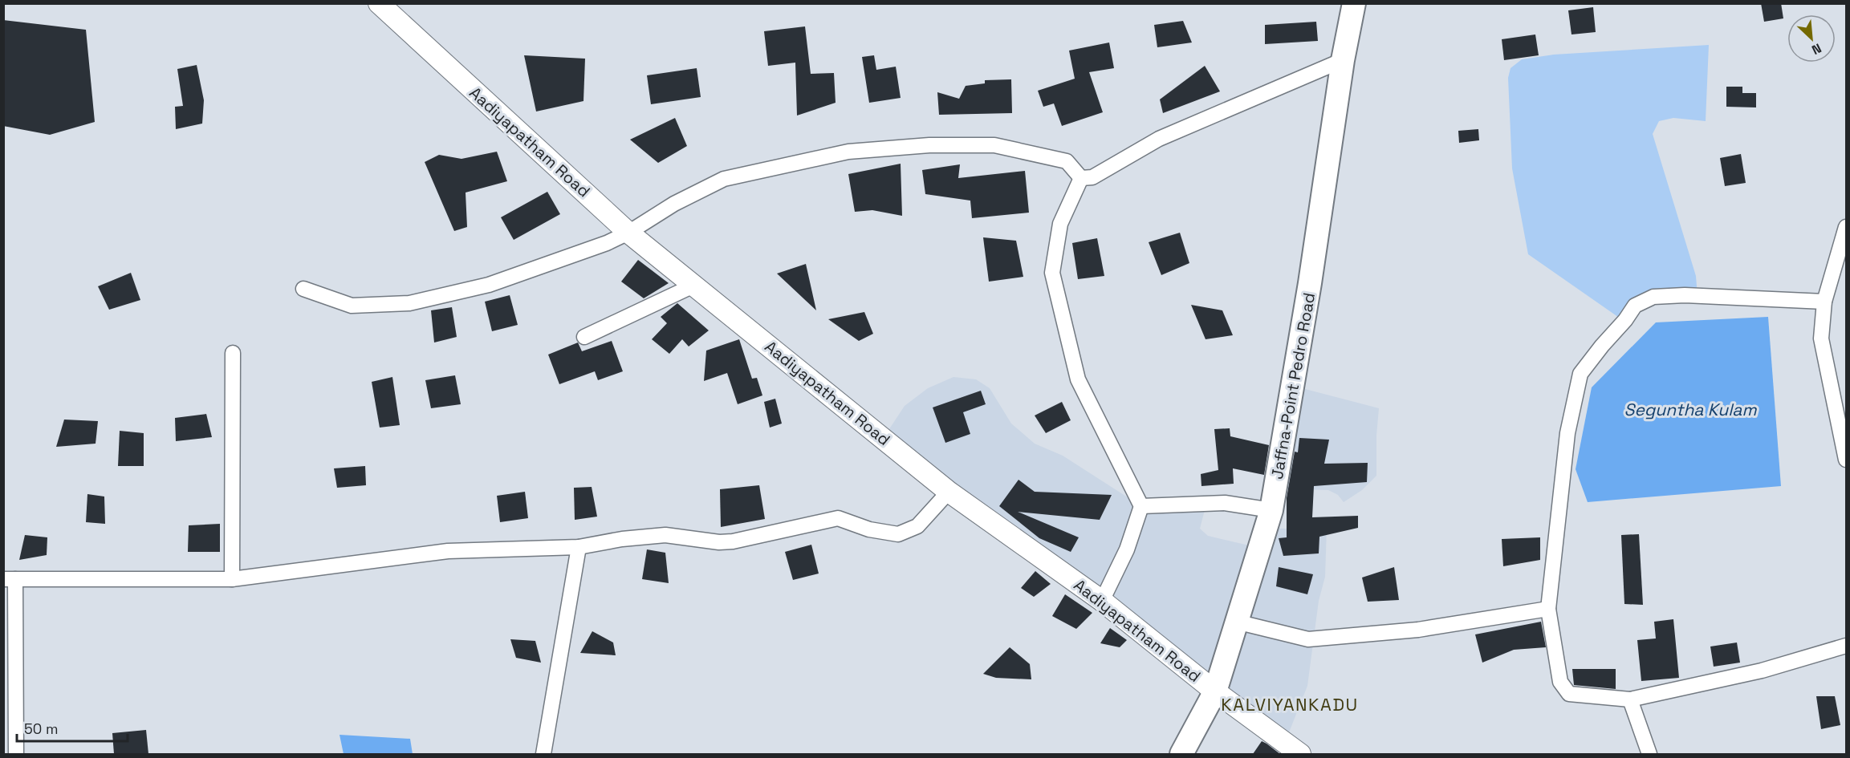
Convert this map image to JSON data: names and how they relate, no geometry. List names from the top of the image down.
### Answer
{
  "streets": {
    "main road": ["Jaffna-Point Pedro Road"],
    "street": ["Aadiyapatham Road"]
  },
  "crossings": [
    ["Aadiyapatham Road", "Jaffna-Point Pedro Road"]
  ],
  "districts": ["KALVIYANKADU"],
  "water": ["Seguntha Kulam"],
  "scale_bar": "50 m",
  "north": "bottom right"
}
